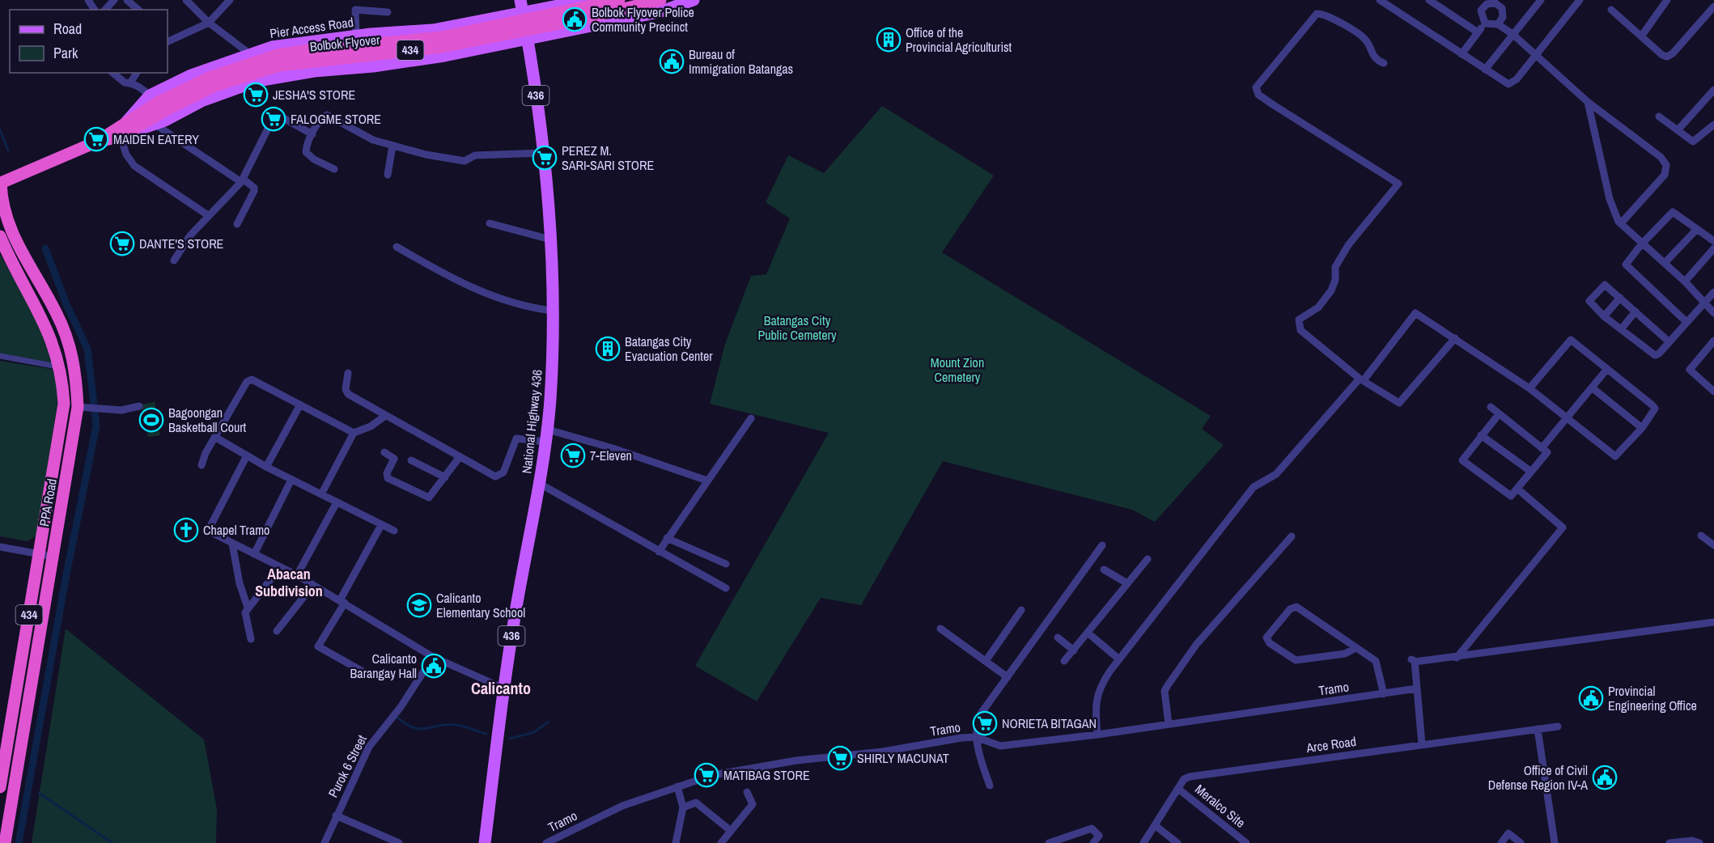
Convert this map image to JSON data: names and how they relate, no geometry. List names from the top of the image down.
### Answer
{
  "streets": {
    "highway": ["Bolbok Flyover", "434", "PPA Road"],
    "main road": ["Pier Access Road", "436", "National Highway 436"],
    "street": [
      "Tramo",
      "Arce Road",
      "Purok 6 Street",
      "Meralco Site"
    ]
  },
  "crossings": [
    ["Pier Access Road", "Bolbok Flyover"],
    ["Pier Access Road", "434"],
    ["Pier Access Road", "National Highway 436"],
    ["Bolbok Flyover", "434"],
    ["434", "National Highway 436"],
    ["434", "PPA Road"],
    ["Arce Road", "Meralco Site"]
  ],
  "districts": ["Abacan Subdivision", "Calicanto"],
  "parks": ["Batangas City Public Cemetery", "Mount Zion Cemetery"],
  "places": {
    "public building": [
      "Bolbok Flyover Police Community Precinct",
      "Bureau of Immigration Batangas",
      "Calicanto Barangay Hall",
      "Provincial Engineering Office",
      "Office of Civil Defense Region IV-A"
    ],
    "building": ["Office of the Provincial Agriculturist", "Batangas City Evacuation Center"],
    "supermarket": [
      "JESHA'S STORE",
      "FALOGME STORE",
      "MAIDEN EATERY",
      "PEREZ M. SARI-SARI STORE",
      "DANTE'S STORE",
      "7-Eleven",
      "NORIETA BITAGAN",
      "SHIRLY MACUNAT",
      "MATIBAG STORE"
    ],
    "sports": ["Bagoongan Basketball Court"],
    "church": ["Chapel Tramo"],
    "school or university": ["Calicanto Elementary School"]
  },
  "legend": ["Road", "Park"]
}
